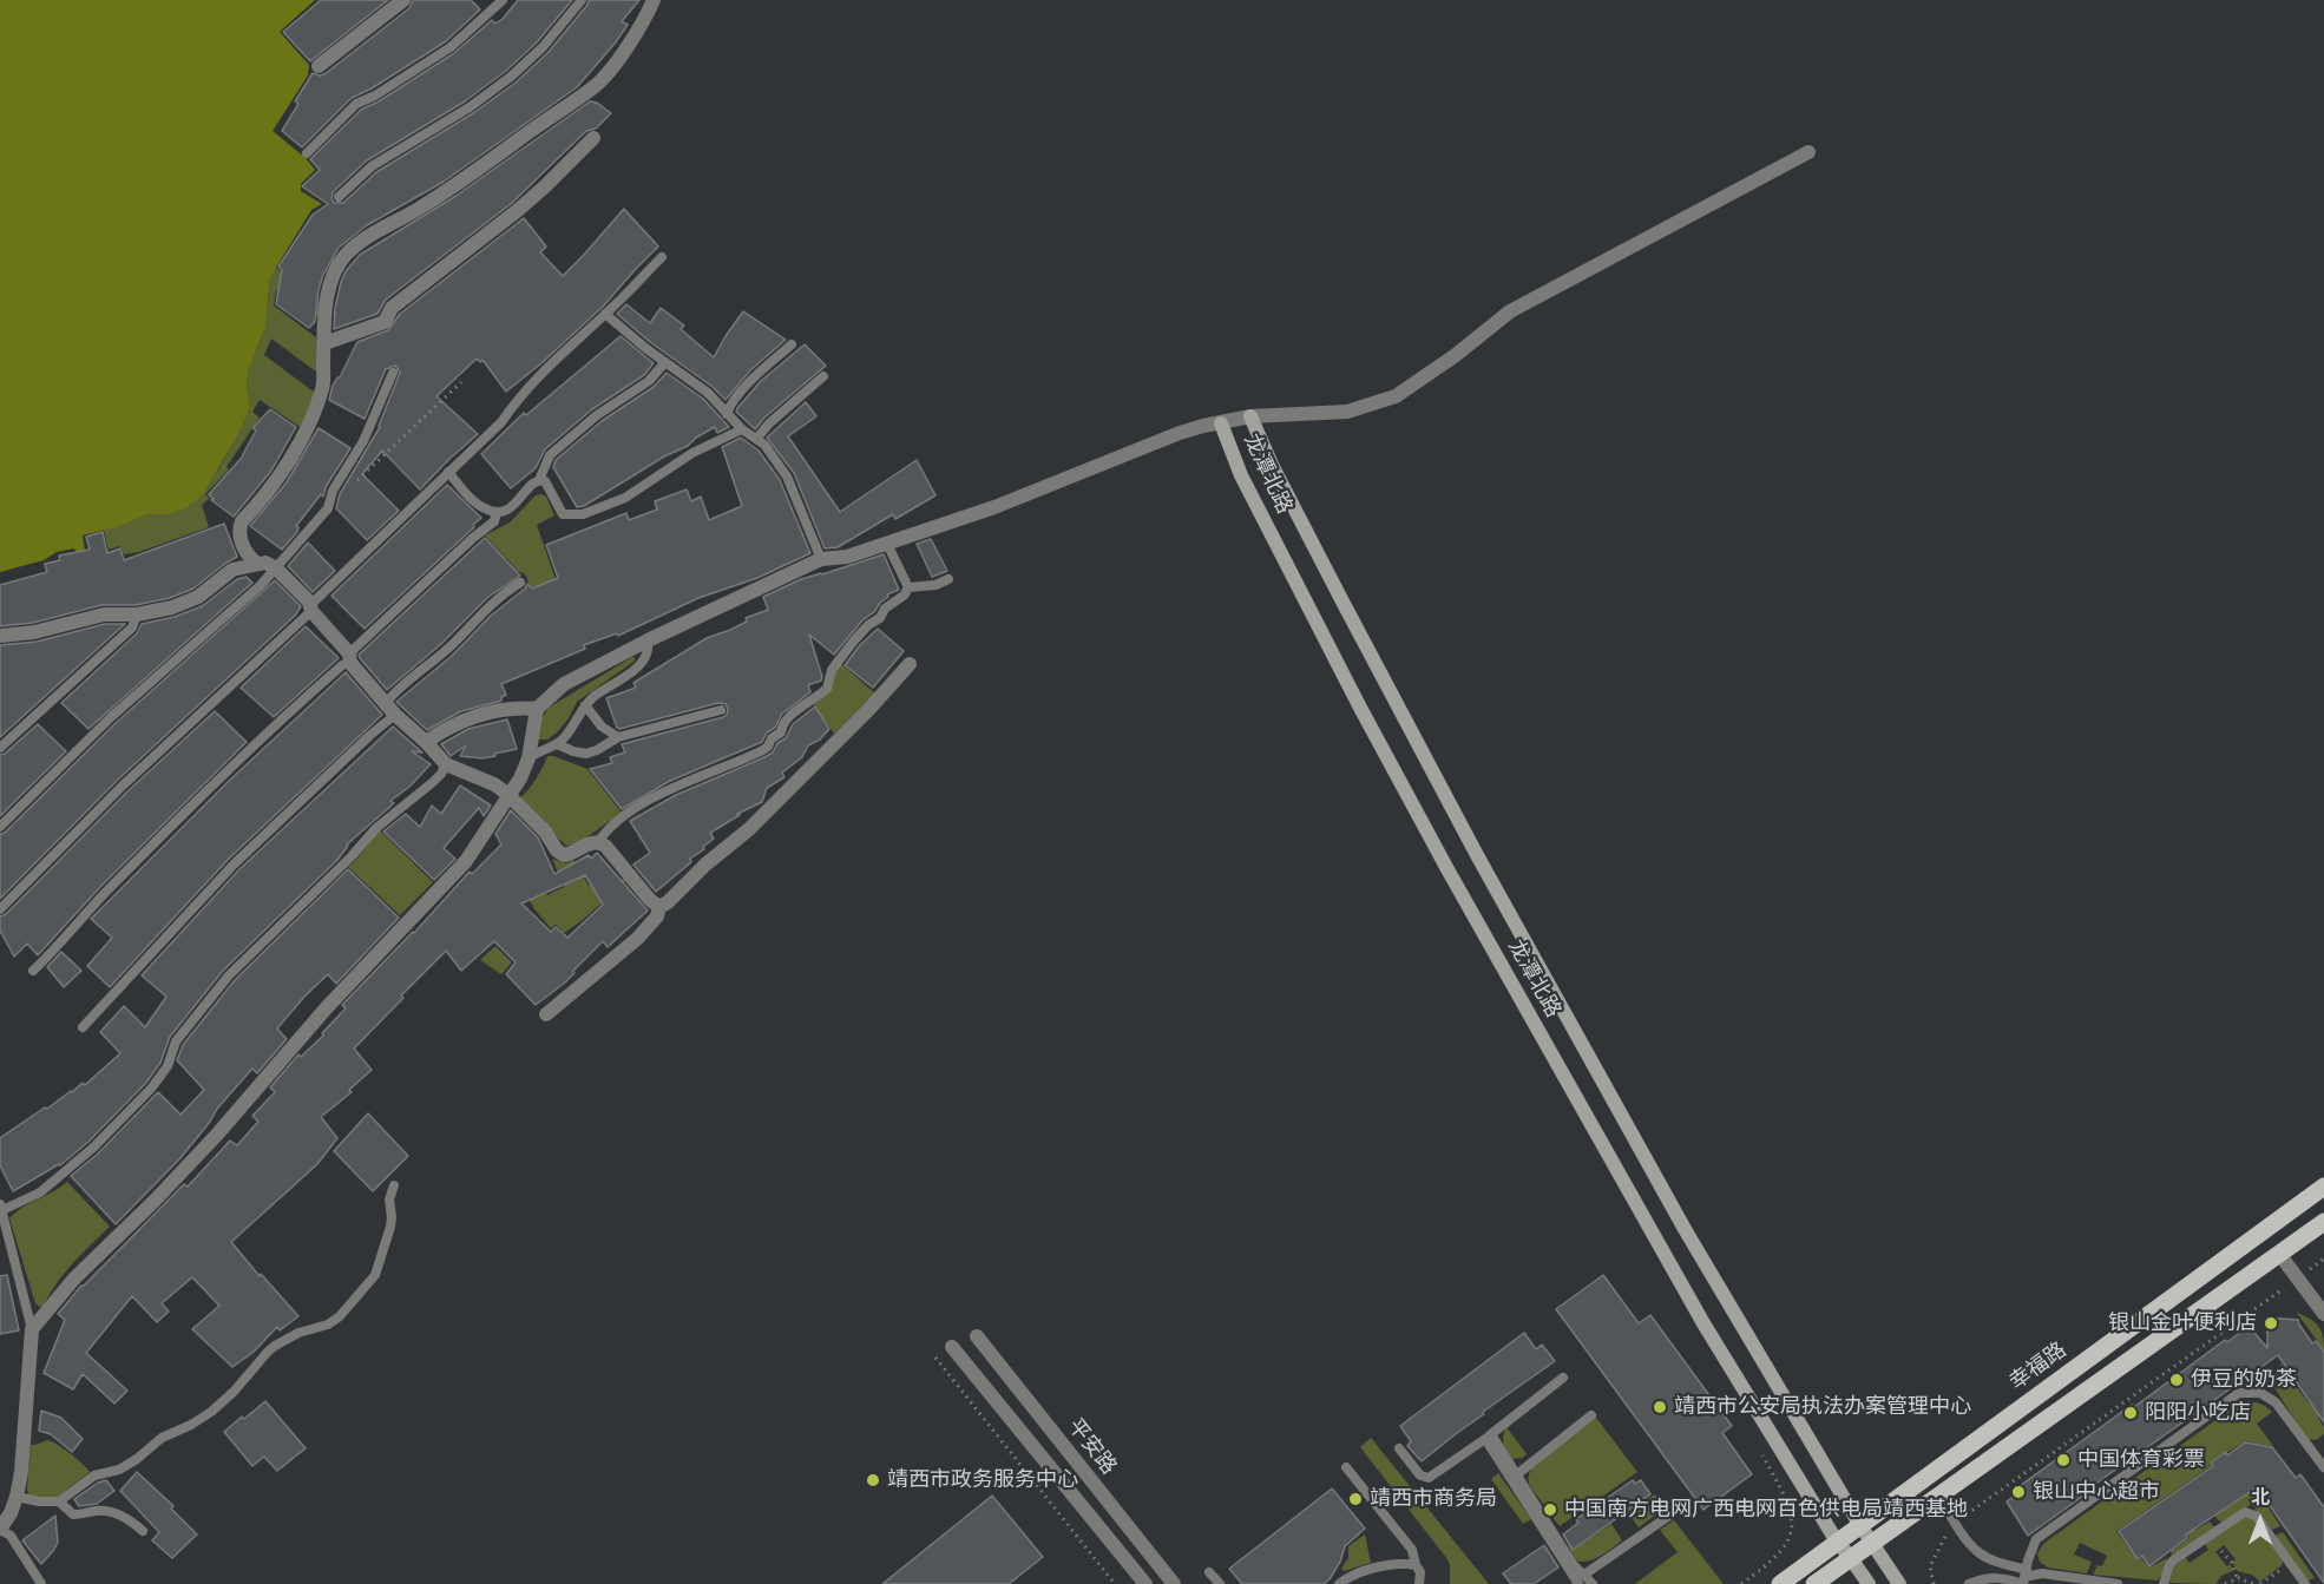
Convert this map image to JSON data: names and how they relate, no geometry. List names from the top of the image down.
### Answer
{
  "streets": {
    "main road": ["龙潭北路", "幸福路"],
    "street": ["平安路"]
  },
  "crossings": [
    ["龙潭北路", "幸福路"]
  ],
  "places": [
    "银山金叶便利店",
    "伊豆的奶茶",
    "靖西市公安局执法办案管理中心",
    "阳阳小吃店",
    "中国体育彩票",
    "靖西市政务服务中心",
    "银山中心超市",
    "靖西市商务局",
    "中国南方电网广西电网百色供电局靖西基地"
  ],
  "north": "top"
}
